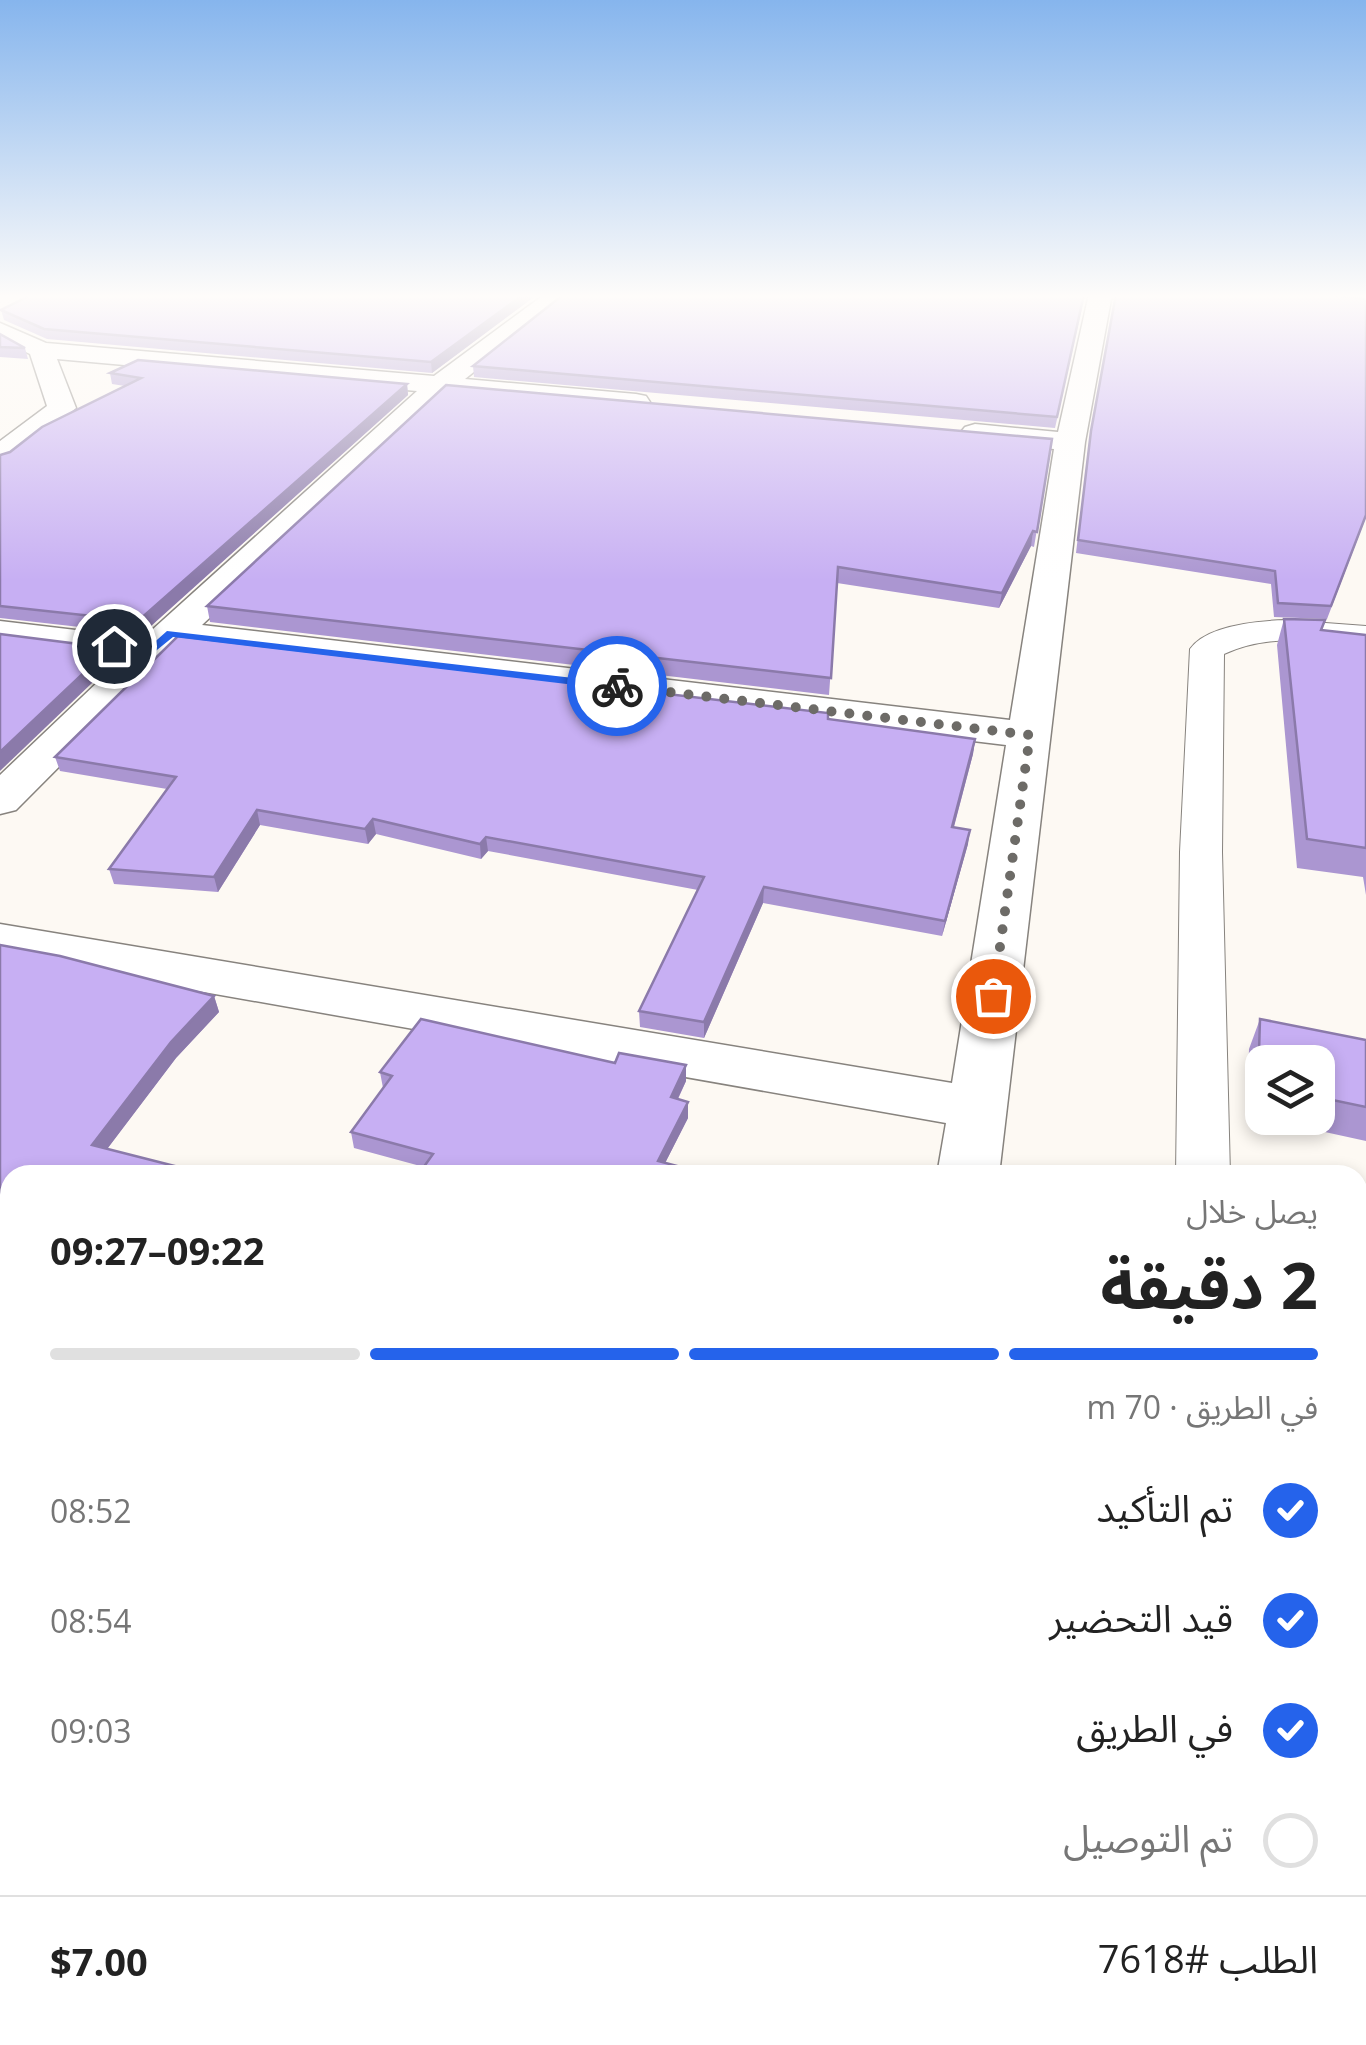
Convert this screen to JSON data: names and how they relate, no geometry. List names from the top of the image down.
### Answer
{
  "page": {
    "heading": ["2 دقيقة", "يصل خلال", "09:22–09:27"],
    "panel": ["الطلب #7618", "$7.00"],
    "bar": "في الطريق · 70 m",
    "list": [
      ["تم التأكيد", "08:52"],
      ["قيد التحضير", "08:54"],
      ["في الطريق", "09:03"],
      "تم التوصيل"
    ]
  }
}
